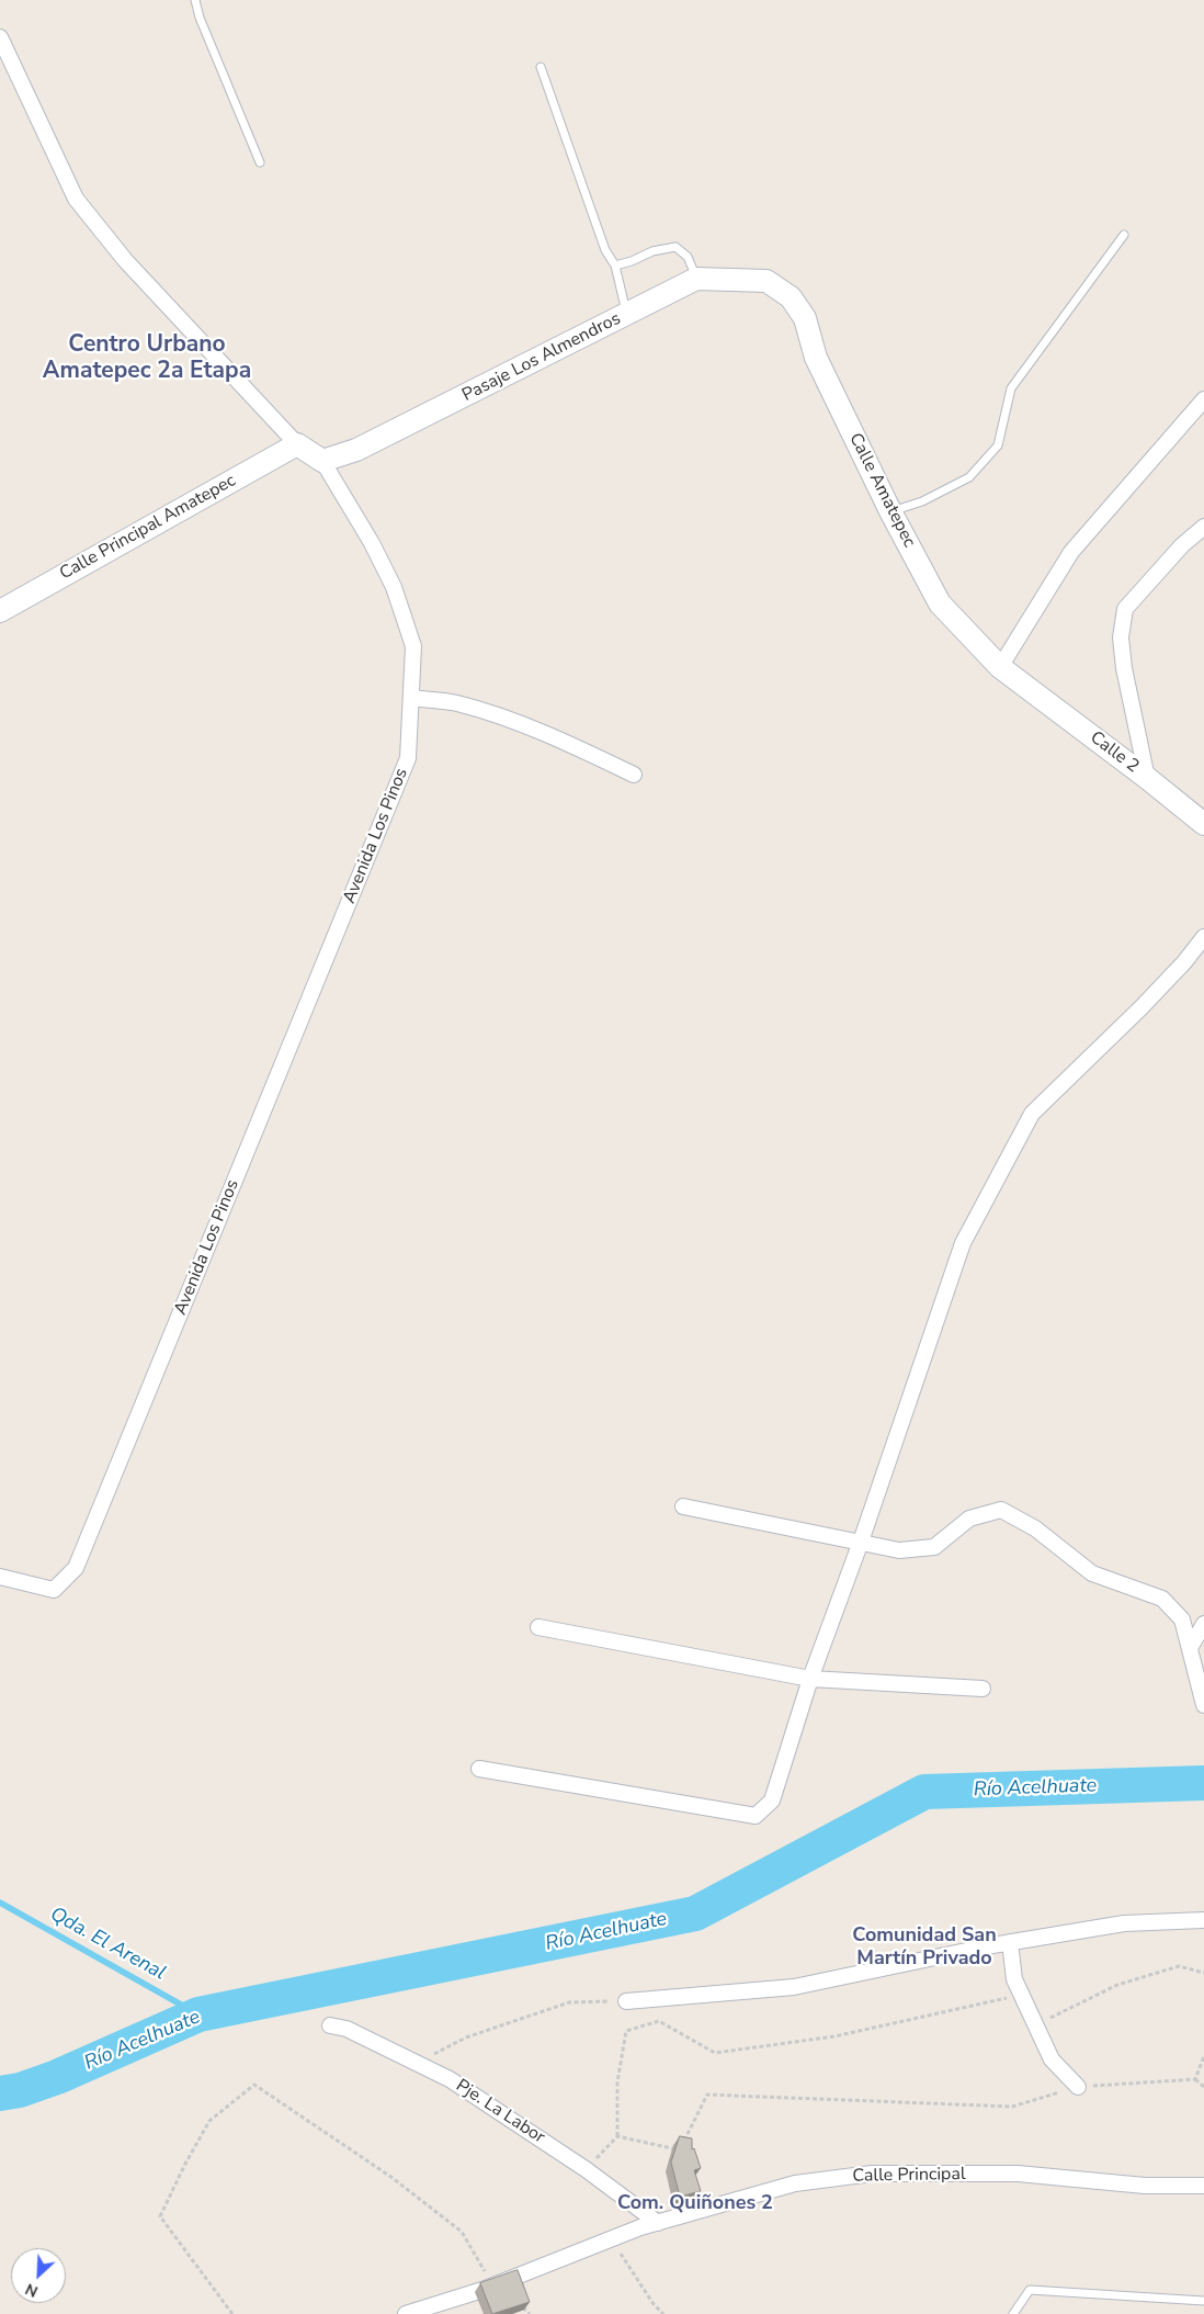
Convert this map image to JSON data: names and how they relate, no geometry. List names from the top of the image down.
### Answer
{
  "streets": {
    "street": [
      "Pasaje Los Almendros",
      "Calle Amatepec",
      "Calle Principal Amatepec",
      "Calle 2",
      "Avenida Los Pinos",
      "Pje. La Labor",
      "Calle Principal"
    ]
  },
  "crossings": [
    ["Pasaje Los Almendros", "Calle Amatepec"],
    ["Pasaje Los Almendros", "Avenida Los Pinos"],
    ["Calle Amatepec", "Calle 2"],
    ["Calle Principal Amatepec", "Avenida Los Pinos"],
    ["Pje. La Labor", "Calle Principal"]
  ],
  "districts": ["Centro Urbano Amatepec 2a Etapa", "Comunidad San Martín Privado", "Com. Quiñones 2"],
  "water": ["Río Acelhuate", "Qda. El Arenal"],
  "north": "bottom left"
}
